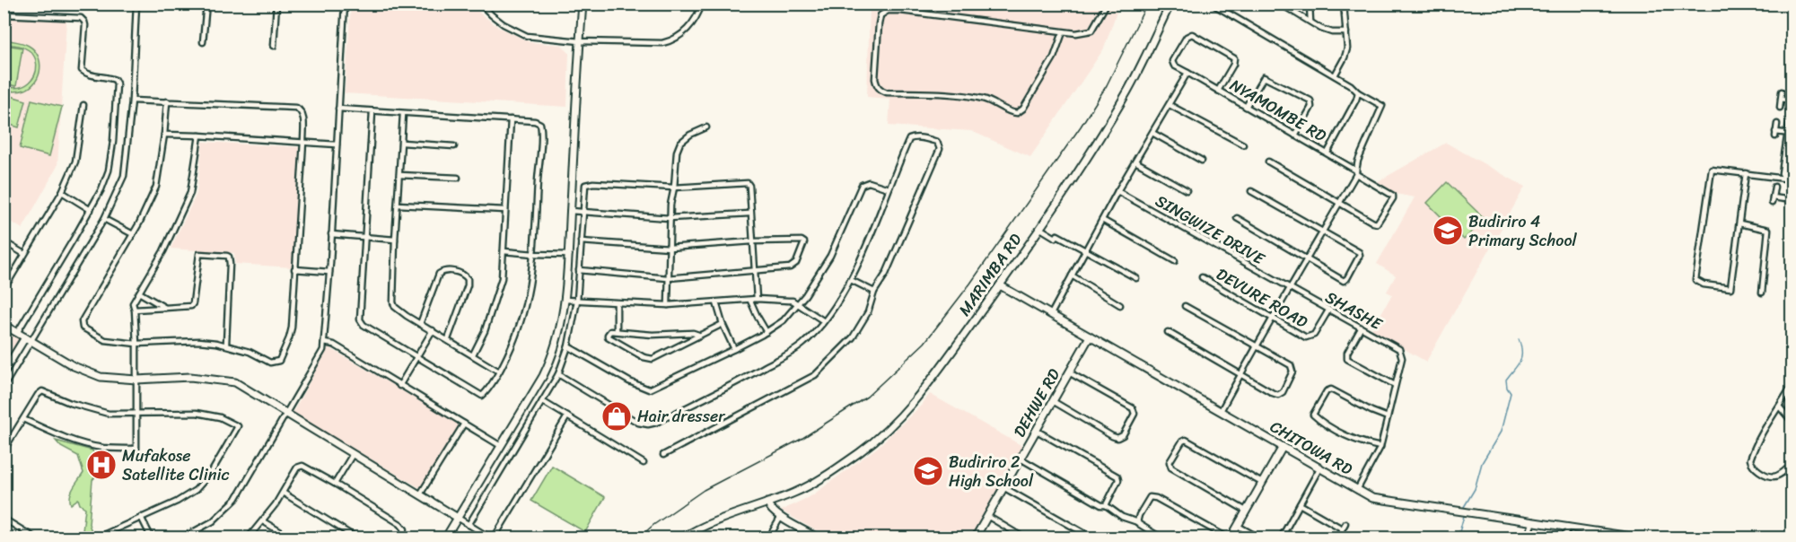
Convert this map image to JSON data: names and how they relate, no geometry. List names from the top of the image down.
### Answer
{
  "streets": {
    "street": [
      "NYAMOMBE RD",
      "SINGWIZE DRIVE",
      "MARIMBA RD",
      "DEVURE ROAD",
      "SHASHE",
      "DEHWE RD",
      "CHITOWA RD"
    ]
  },
  "crossings": [
    ["SINGWIZE DRIVE", "SHASHE"],
    ["MARIMBA RD", "CHITOWA RD"],
    ["DEVURE ROAD", "SHASHE"],
    ["DEHWE RD", "CHITOWA RD"]
  ],
  "places": {
    "school or university": ["Budiriro 4 Primary School", "Budiriro 2 High School"],
    "shop": ["Hair dresser"],
    "hospital": ["Mufakose Satellite Clinic"]
  }
}
